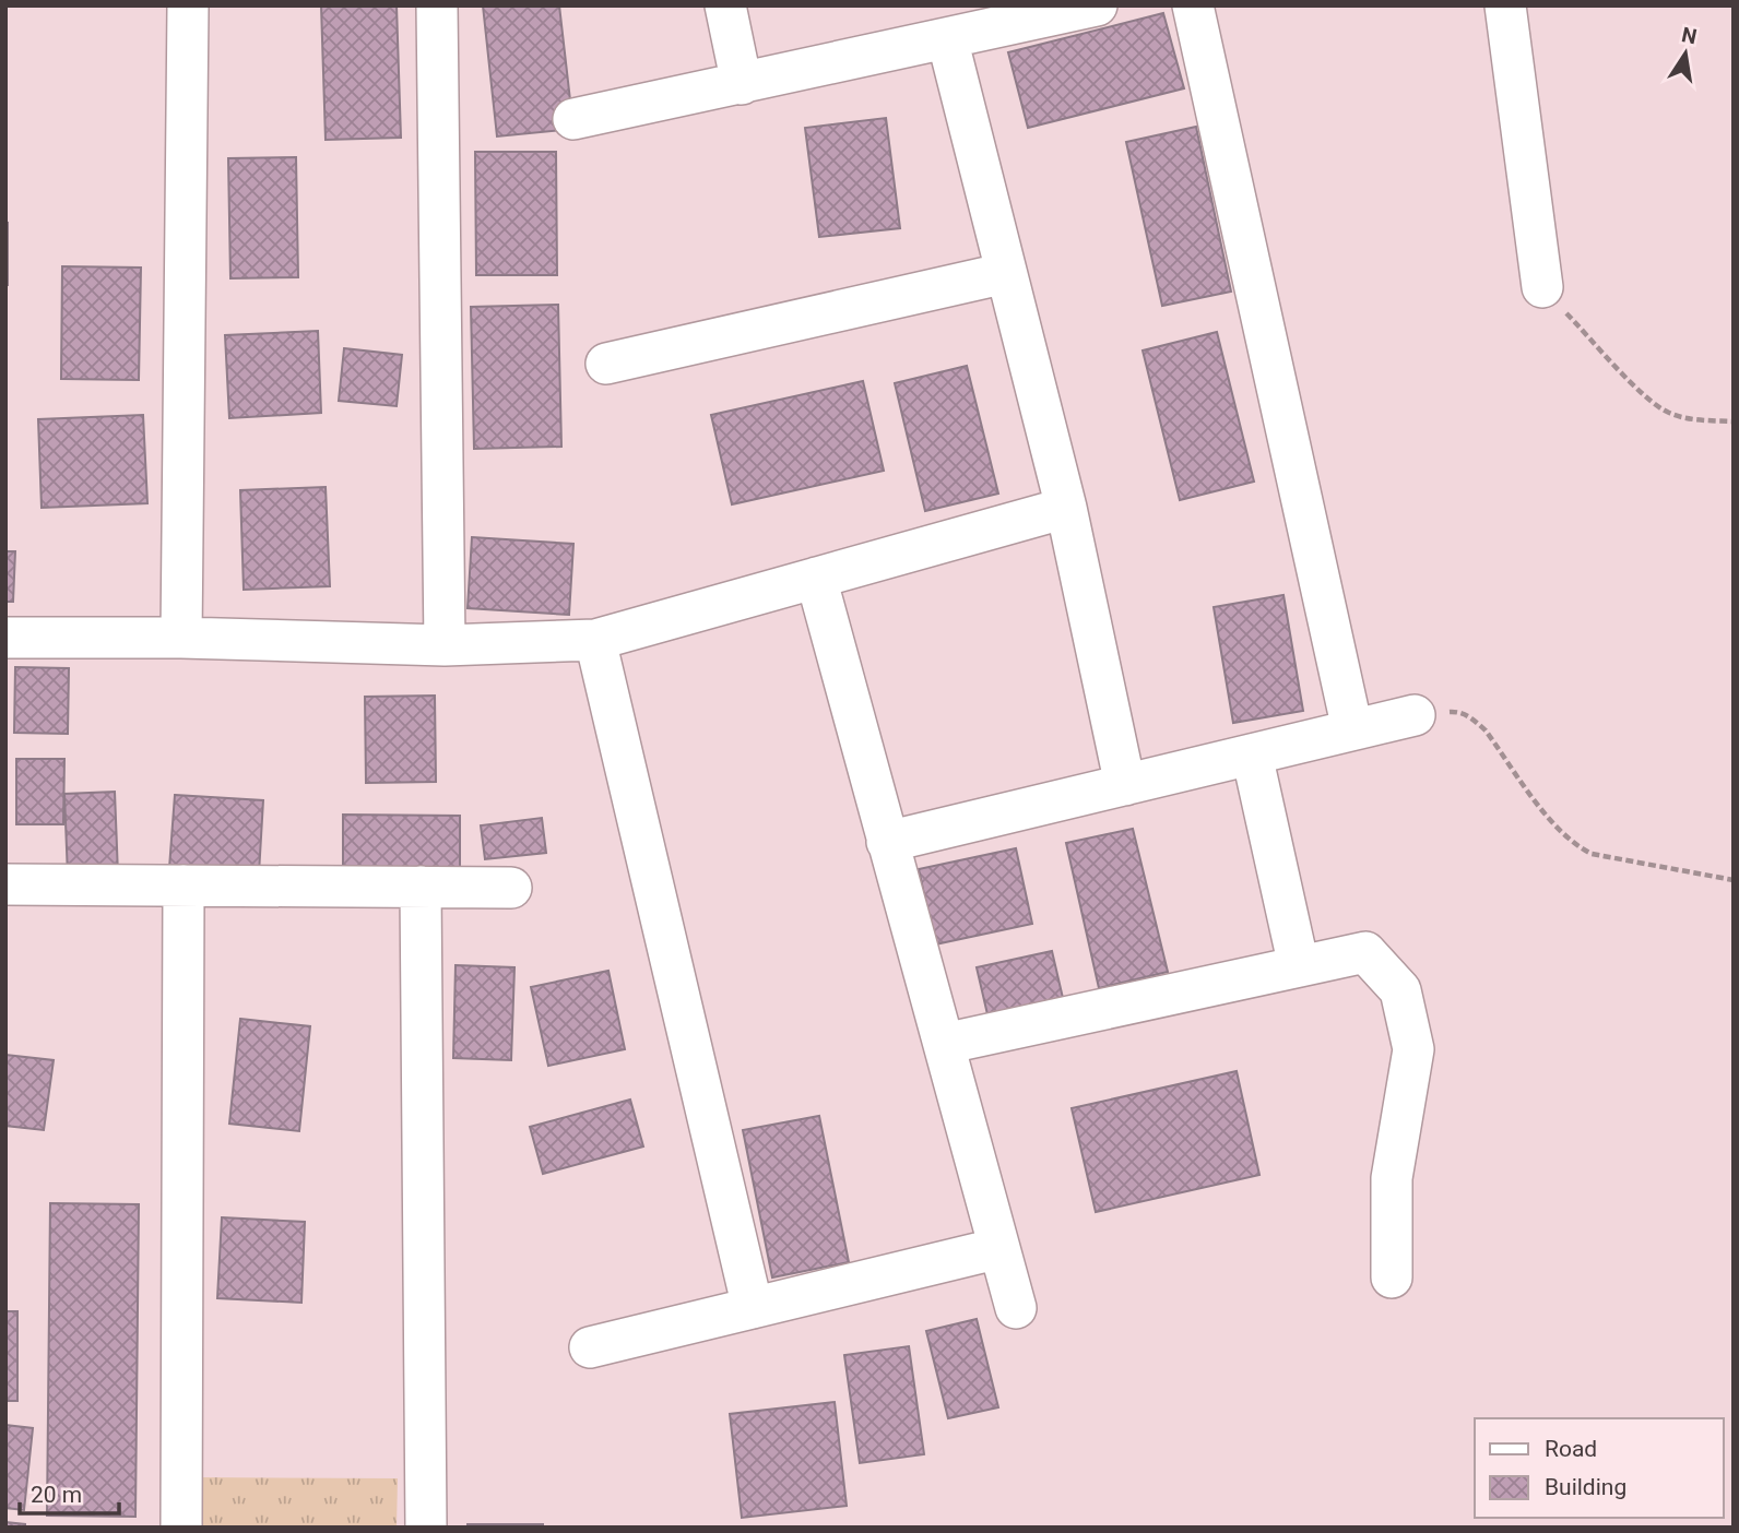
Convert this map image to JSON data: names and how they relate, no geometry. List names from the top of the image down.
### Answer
{
  "legend": ["Road", "Building"],
  "scale_bar": "20 m",
  "north": "top"
}
